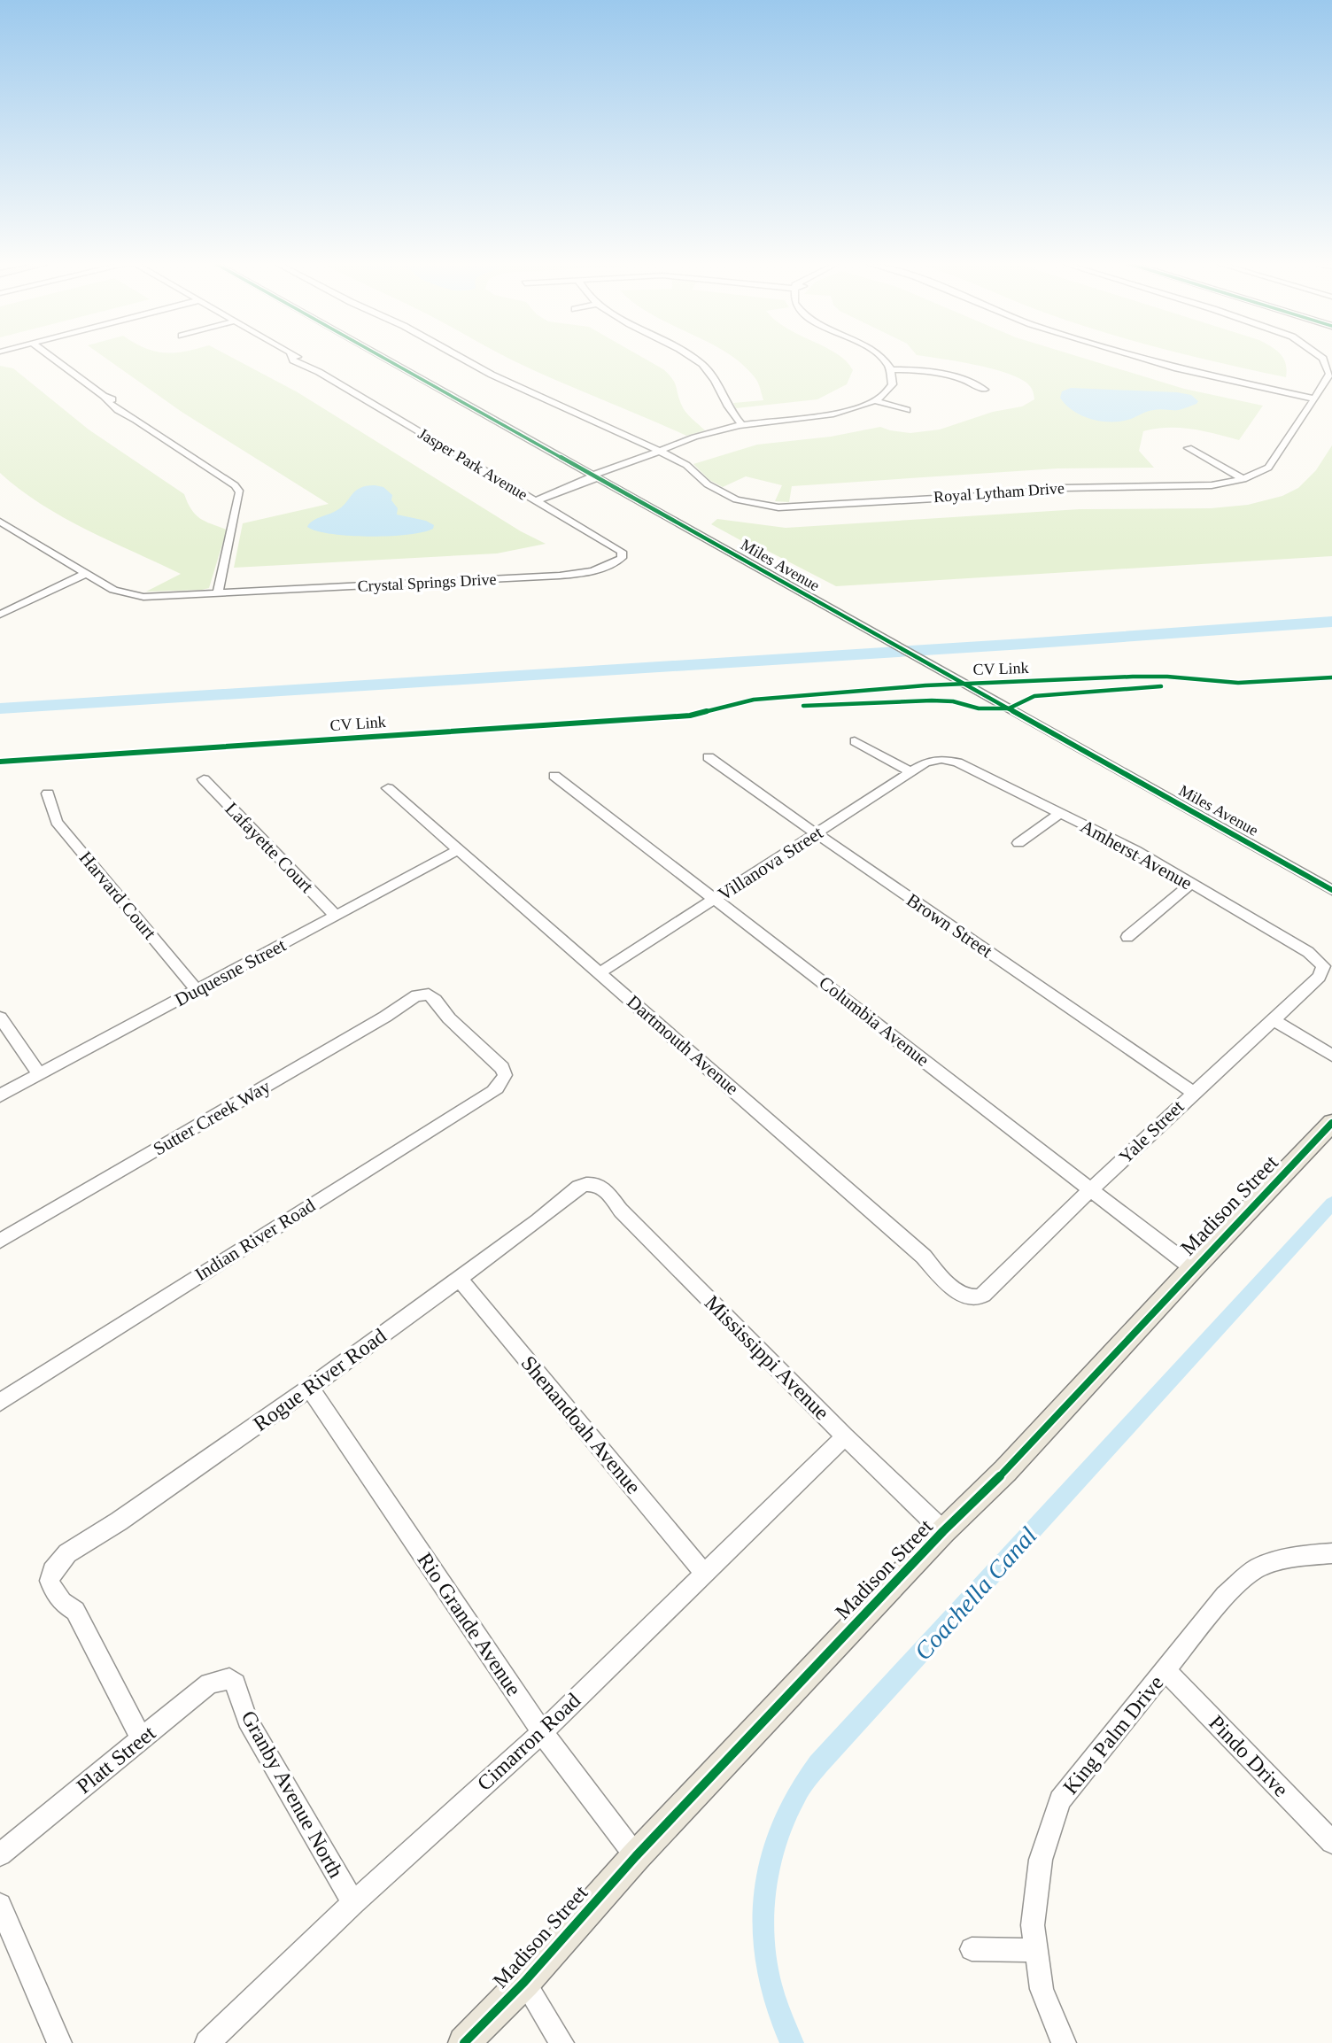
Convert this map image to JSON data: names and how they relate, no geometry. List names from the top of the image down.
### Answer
{
  "streets": {
    "main road": ["Madison Street"],
    "street": [
      "Jasper Park Avenue",
      "Royal Lytham Drive",
      "Miles Avenue",
      "Crystal Springs Drive",
      "Lafayette Court",
      "Amherst Avenue",
      "Villanova Street",
      "Harvard Court",
      "Brown Street",
      "Duquesne Street",
      "Columbia Avenue",
      "Dartmouth Avenue",
      "Sutter Creek Way",
      "Yale Street",
      "Indian River Road",
      "Mississippi Avenue",
      "Rogue River Road",
      "Shenandoah Avenue",
      "Rio Grande Avenue",
      "King Palm Drive",
      "Cimarron Road",
      "Pindo Drive",
      "Platt Street",
      "Granby Avenue North"
    ],
    "cycle path": ["CV Link"]
  },
  "crossings": [
    ["Jasper Park Avenue", "Crystal Springs Drive"],
    ["Lafayette Court", "Duquesne Street"],
    ["Amherst Avenue", "Villanova Street"],
    ["Amherst Avenue", "Yale Street"],
    ["Villanova Street", "Brown Street"],
    ["Villanova Street", "Columbia Avenue"],
    ["Villanova Street", "Dartmouth Avenue"],
    ["Harvard Court", "Duquesne Street"],
    ["Brown Street", "Yale Street"],
    ["Duquesne Street", "Dartmouth Avenue"],
    ["Columbia Avenue", "Yale Street"],
    ["Columbia Avenue", "Madison Street"],
    ["Dartmouth Avenue", "Yale Street"],
    ["Sutter Creek Way", "Indian River Road"],
    ["Madison Street", "Mississippi Avenue"],
    ["Madison Street", "Rio Grande Avenue"],
    ["Mississippi Avenue", "Rogue River Road"],
    ["Mississippi Avenue", "Cimarron Road"],
    ["Rogue River Road", "Shenandoah Avenue"],
    ["Rogue River Road", "Rio Grande Avenue"],
    ["Rogue River Road", "Platt Street"],
    ["Shenandoah Avenue", "Cimarron Road"],
    ["Rio Grande Avenue", "Cimarron Road"],
    ["King Palm Drive", "Pindo Drive"],
    ["Cimarron Road", "Granby Avenue North"],
    ["Platt Street", "Granby Avenue North"]
  ],
  "water": ["Coachella Canal"]
}
